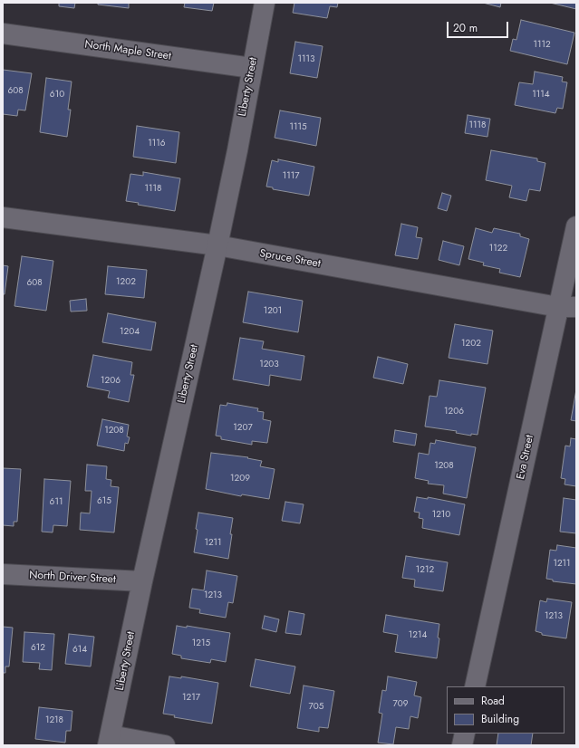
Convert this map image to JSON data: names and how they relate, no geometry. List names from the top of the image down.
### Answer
{
  "streets": {
    "street": [
      "North Maple Street",
      "Liberty Street",
      "Spruce Street",
      "Eva Street",
      "North Driver Street"
    ]
  },
  "crossings": [
    ["North Maple Street", "Liberty Street"],
    ["Liberty Street", "Spruce Street"],
    ["Liberty Street", "North Driver Street"],
    ["Spruce Street", "Eva Street"]
  ],
  "house_numbers": [
    "1112",
    "1113",
    "608",
    "610",
    "1114",
    "1118",
    "1115",
    "1116",
    "1117",
    "1118",
    "1122",
    "1202",
    "608",
    "1201",
    "1204",
    "1202",
    "1203",
    "1206",
    "1206",
    "1207",
    "1208",
    "1208",
    "1209",
    "615",
    "611",
    "1210",
    "1211",
    "1211",
    "1212",
    "1213",
    "1213",
    "1214",
    "1215",
    "612",
    "614",
    "1217",
    "709",
    "705",
    "1218"
  ],
  "legend": ["Road", "Building"],
  "scale_bar": "20 m"
}
